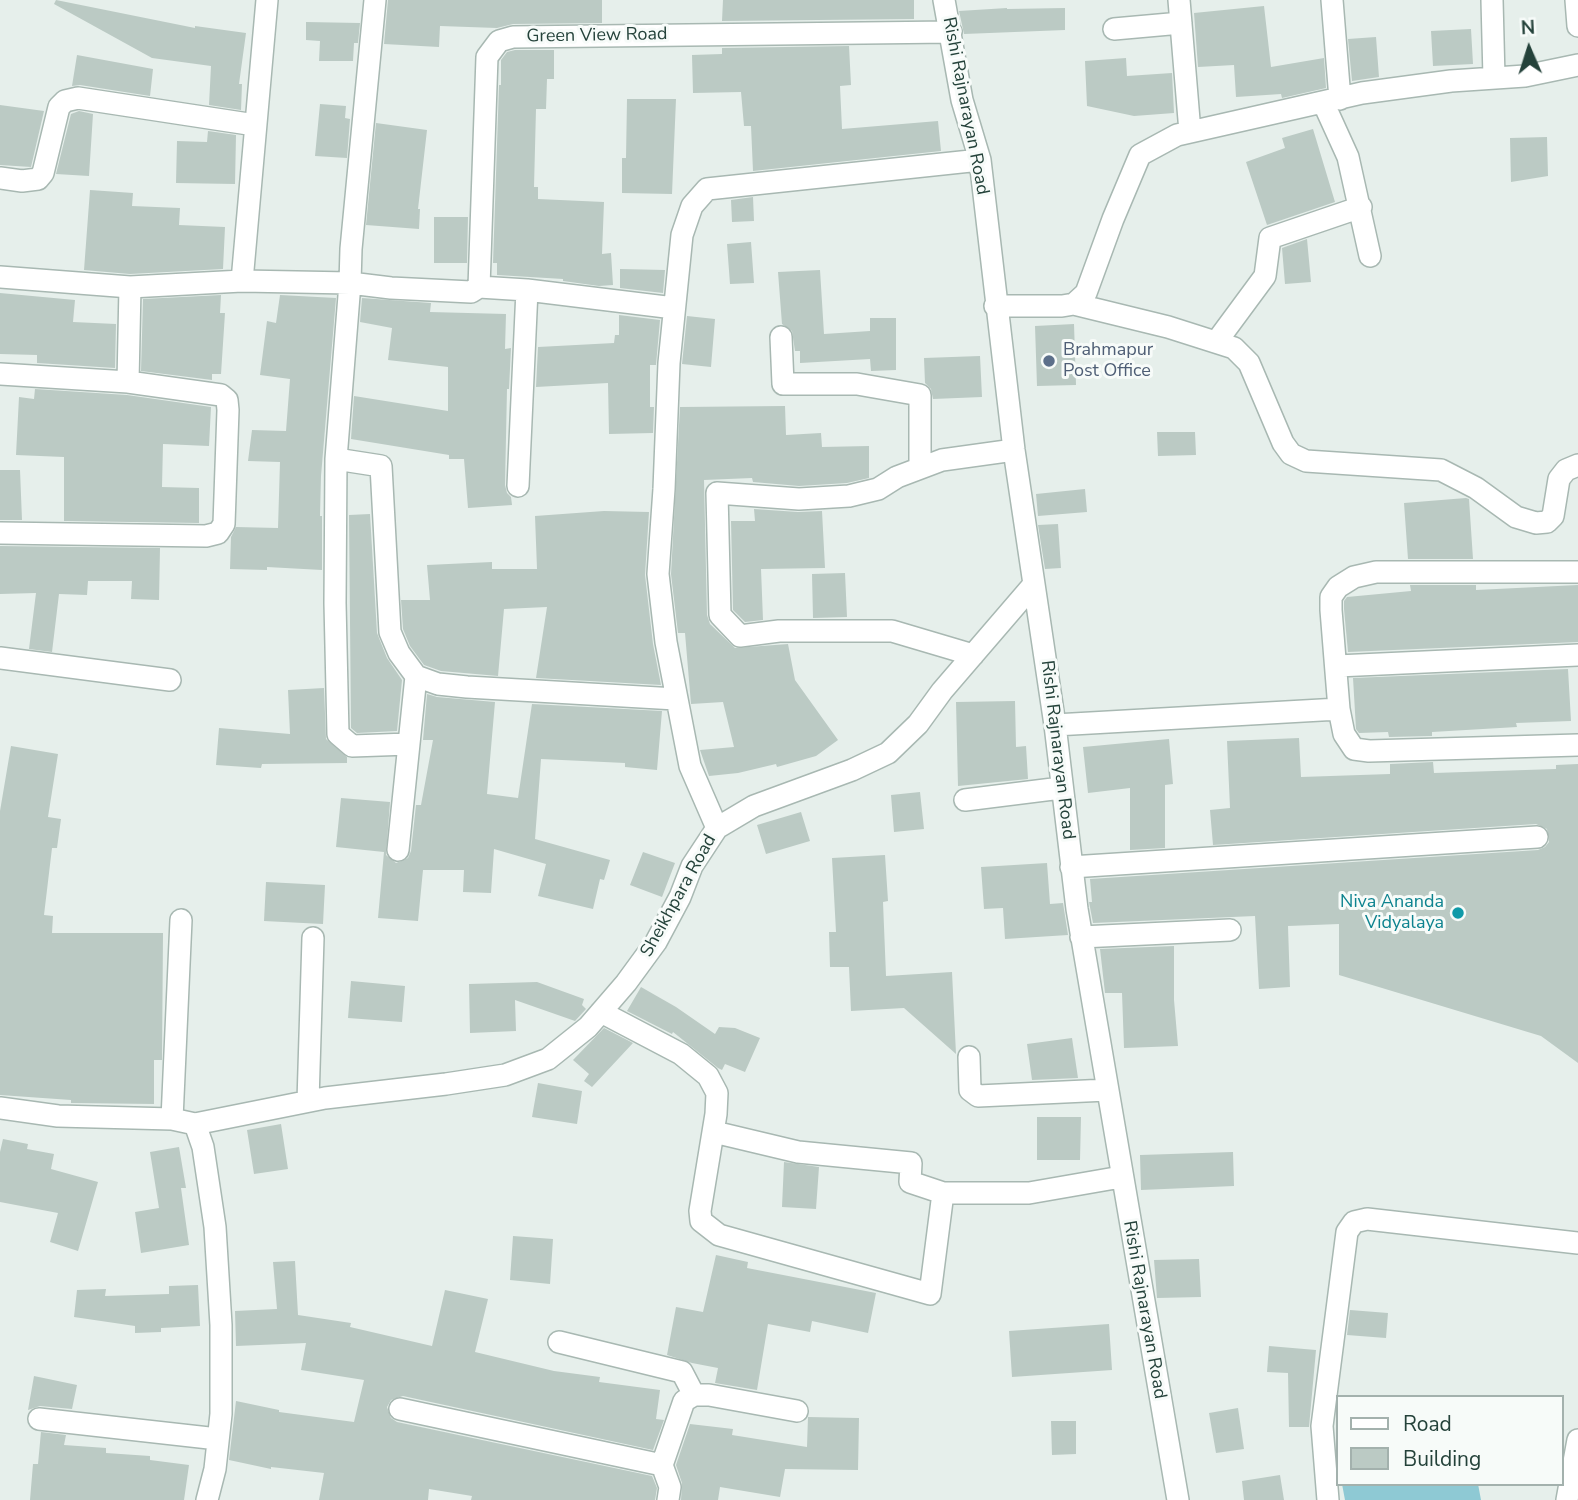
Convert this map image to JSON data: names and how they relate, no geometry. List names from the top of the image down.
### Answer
{
  "streets": {
    "street": ["Green View Road", "Rishi Rajnarayan Road", "Sheikhpara Road"]
  },
  "crossings": [
    ["Green View Road", "Rishi Rajnarayan Road"],
    ["Rishi Rajnarayan Road", "Sheikhpara Road"]
  ],
  "places": ["Brahmapur Post Office", "Niva Ananda Vidyalaya"],
  "legend": ["Road", "Building"],
  "north": "top"
}
